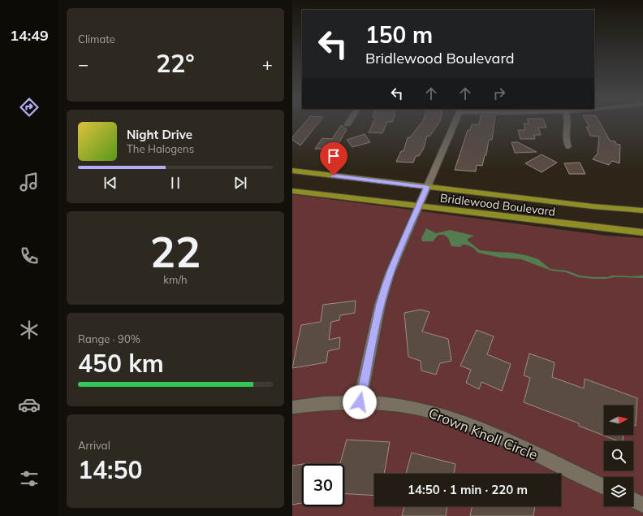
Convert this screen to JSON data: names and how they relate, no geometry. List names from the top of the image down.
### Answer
{
  "streets": {
    "main road": ["Bridlewood Boulevard"],
    "street": ["Crown Knoll Circle"]
  },
  "north": "right",
  "page": {
    "tabs": "14:49",
    "tile": [
      "Climate",
      ["22", "km/h"],
      ["Range · 90%", "450 km"],
      ["Arrival", "14:50"]
    ],
    "turn": ["150 m", "Bridlewood Boulevard"],
    "heat": ["−", "22°", "+"],
    "song": ["Night Drive", "The Halogens"],
    "limit": "30",
    "trip": "14:50 · 1 min · 220 m"
  }
}
